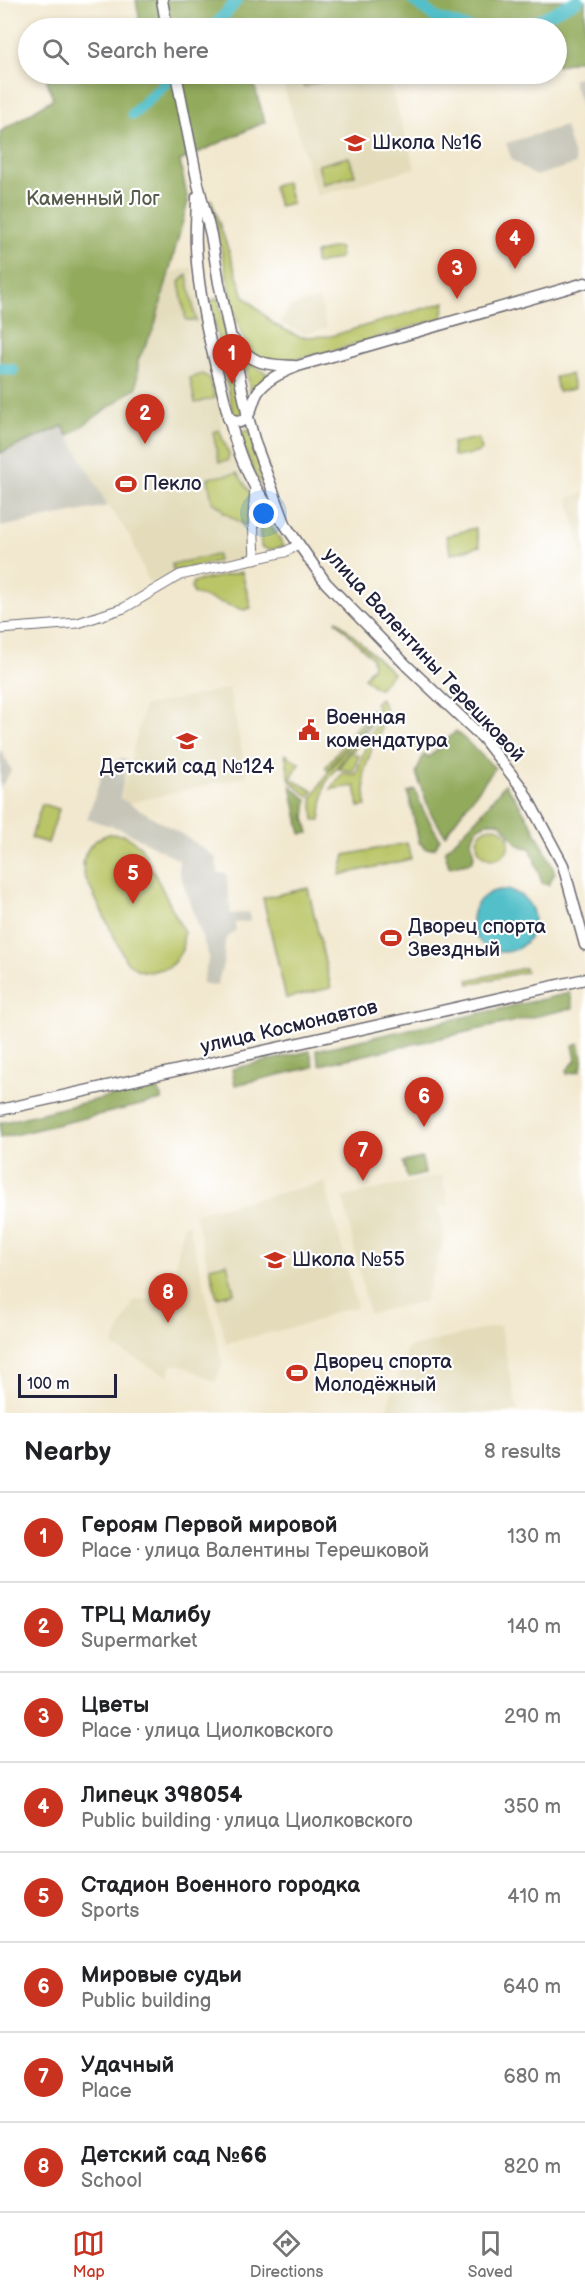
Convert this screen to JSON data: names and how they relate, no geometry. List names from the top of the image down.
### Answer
{
  "streets": {
    "main road": ["улица Валентины Терешковой", "улица Космонавтов"]
  },
  "parks": ["Каменный Лог"],
  "places": {
    "school or university": ["Школа №16", "Детский сад №124", "Школа №55"],
    "sports": ["Пекло", "Дворец спорта Звездный", "Дворец спорта Молодёжный"],
    "public building": ["Военная комендатура"]
  },
  "scale_bar": "100 m",
  "page": {
    "search": "Search here",
    "pins": [
      "4",
      "3",
      "1",
      "2",
      "5",
      "6",
      "7",
      "8"
    ],
    "scale": "100 m",
    "heading": ["Nearby", "8 results"],
    "list": [
      {
        "mark": "1",
        "name": "Героям Первой мировой",
        "note": "Place · улица Валентины Терешковой",
        "value": "130 m"
      },
      {
        "mark": "2",
        "name": "ТРЦ Малибу",
        "note": "Supermarket",
        "value": "140 m"
      },
      {
        "mark": "3",
        "name": "Цветы",
        "note": "Place · улица Циолковского",
        "value": "290 m"
      },
      {
        "mark": "4",
        "name": "Липецк 398054",
        "note": "Public building · улица Циолковского",
        "value": "350 m"
      },
      {
        "mark": "5",
        "name": "Стадион Военного городка",
        "note": "Sports",
        "value": "410 m"
      },
      {
        "mark": "6",
        "name": "Мировые судьи",
        "note": "Public building",
        "value": "640 m"
      },
      {
        "mark": "7",
        "name": "Удачный",
        "note": "Place",
        "value": "680 m"
      },
      {
        "mark": "8",
        "name": "Детский сад №66",
        "note": "School",
        "value": "820 m"
      }
    ],
    "nav": ["Map", "Directions", "Saved"]
  }
}
